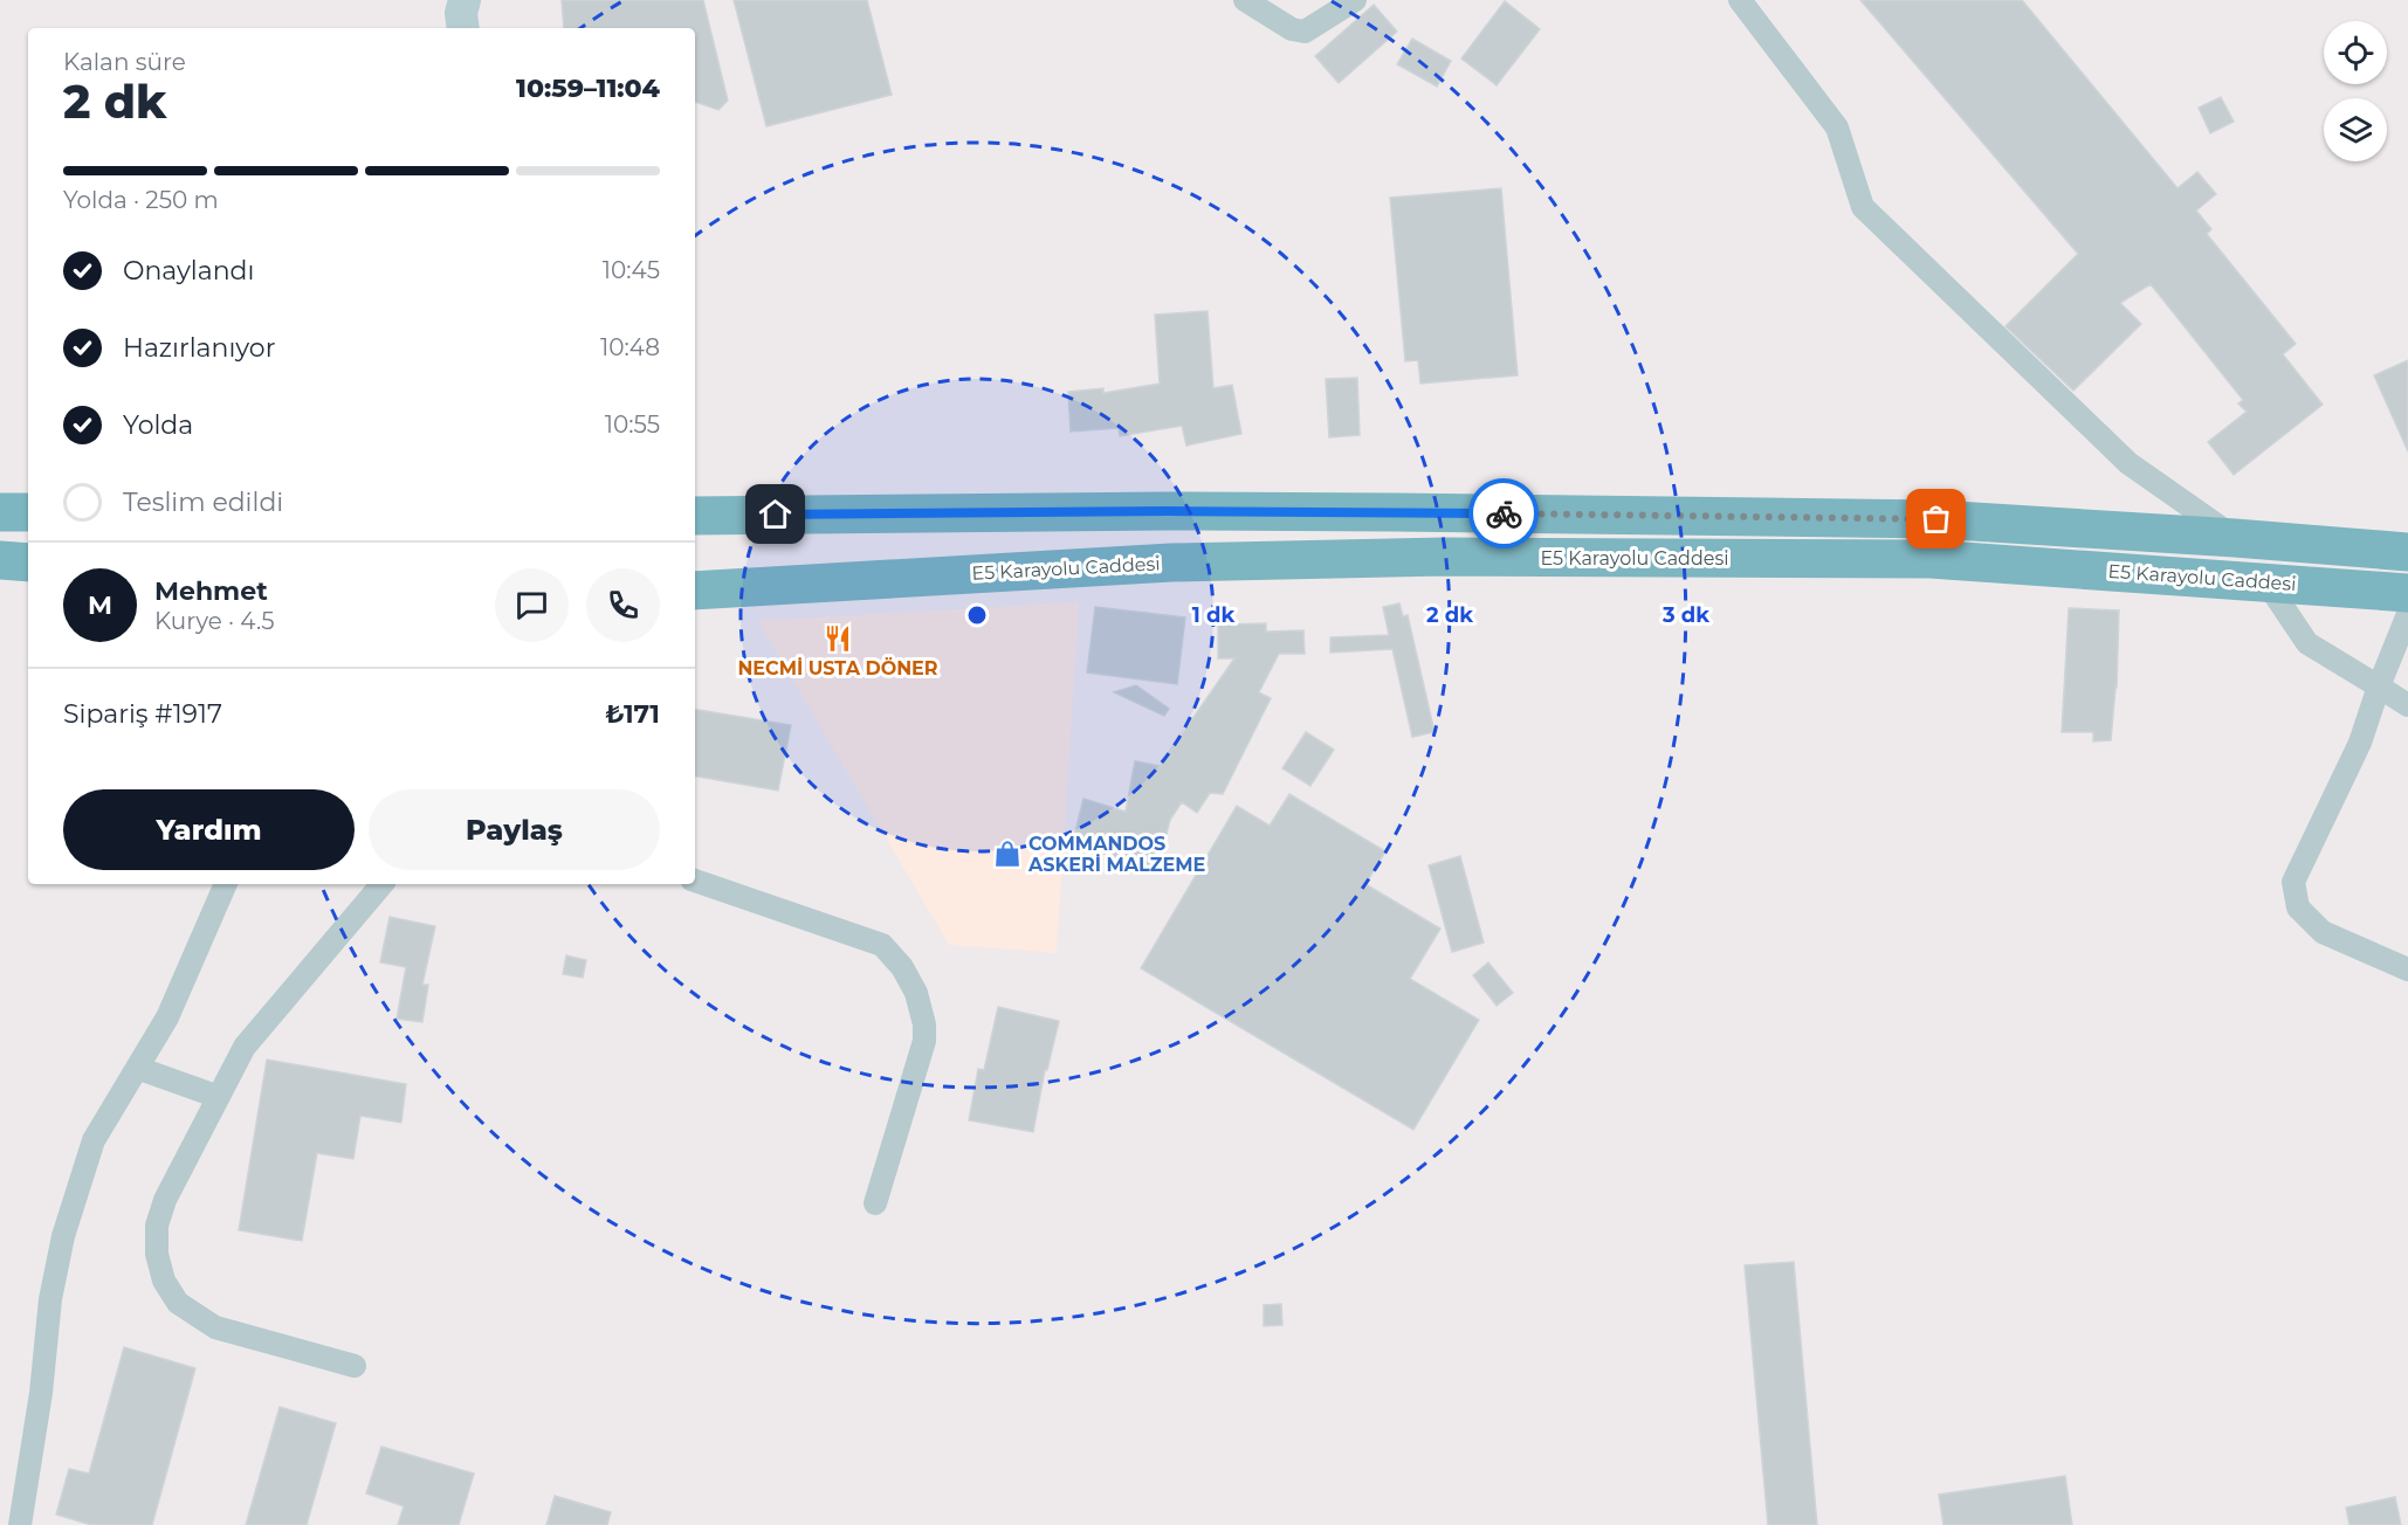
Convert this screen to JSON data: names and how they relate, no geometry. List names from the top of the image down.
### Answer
{
  "streets": {
    "highway": ["E5 Karayolu Caddesi"]
  },
  "places": {
    "restaurant": ["NECMİ USTA DÖNER"],
    "shop": ["COMMANDOS ASKERİ MALZEME"]
  },
  "page": {
    "heading": ["2 dk", "Kalan süre", "10:59–11:04"],
    "panel": [
      "Mehmet",
      "Kurye · 4.5",
      "Sipariş #1917",
      "₺171"
    ],
    "bar": "Yolda · 250 m",
    "list": [
      ["Onaylandı", "10:45"],
      ["Hazırlanıyor", "10:48"],
      ["Yolda", "10:55"],
      "Teslim edildi"
    ],
    "round": "M",
    "buttons": ["Yardım", "Paylaş"]
  },
  "rings": ["1 dk", "2 dk", "3 dk"]
}
